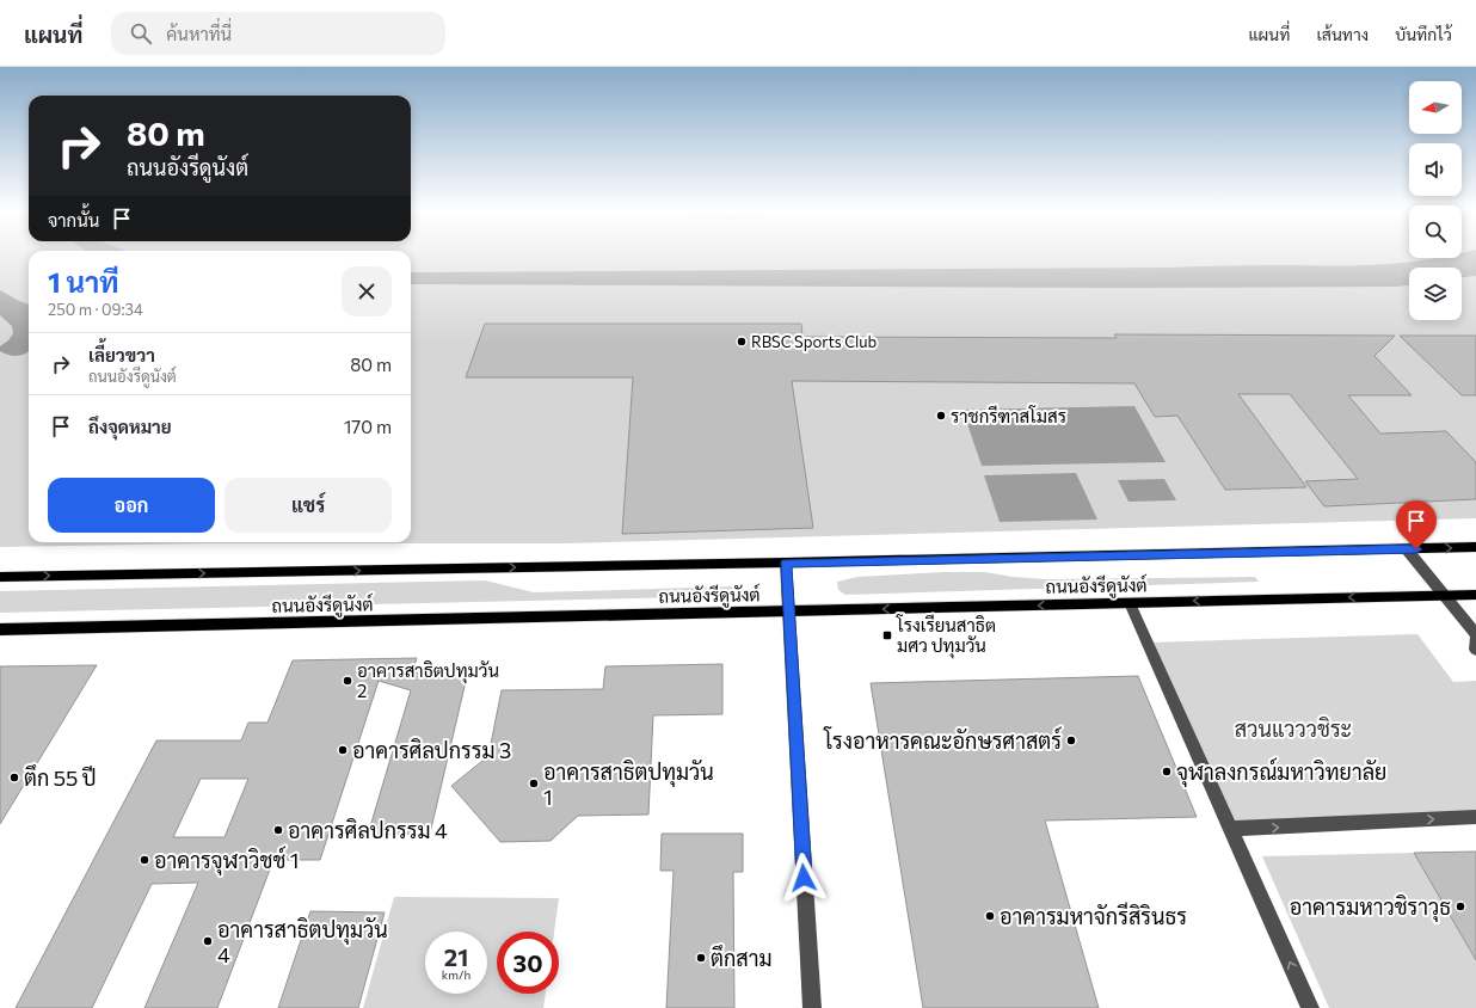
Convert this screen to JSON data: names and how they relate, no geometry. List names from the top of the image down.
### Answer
{
  "streets": {
    "main road": ["ถนนอังรีดูนังต์"]
  },
  "parks": ["สวนแวววชิระ"],
  "places": {
    "other": [
      "RBSC Sports Club",
      "ราชกรีฑาสโมสร",
      "อาคารสาธิตปทุมวัน 2",
      "โรงอาหารคณะอักษรศาสตร์",
      "อาคารศิลปกรรม 3",
      "จุฬาลงกรณ์มหาวิทยาลัย",
      "ตึก 55 ปี",
      "อาคารสาธิตปทุมวัน 1",
      "อาคารศิลปกรรม 4",
      "อาคารจุฬาวิชช์ 1",
      "อาคารมหาวชิราวุธ",
      "อาคารมหาจักรีสิรินธร",
      "อาคารสาธิตปทุมวัน 4",
      "ตึกสาม"
    ],
    "transit": ["โรงเรียนสาธิต มศว ปทุมวัน"]
  },
  "north": "left",
  "page": {
    "header": "แผนที่",
    "search": "ค้นหาที่นี่",
    "nav": ["แผนที่", "เส้นทาง", "บันทึกไว้"],
    "turn": ["80 m", "ถนนอังรีดูนังต์"],
    "then": "จากนั้น",
    "heading": ["1 นาที", "250 m · 09:34"],
    "list": [
      {
        "name": "เลี้ยวขวา",
        "note": "ถนนอังรีดูนังต์",
        "value": "80 m"
      },
      {
        "name": "ถึงจุดหมาย",
        "value": "170 m"
      }
    ],
    "buttons": ["ออก", "แชร์"],
    "speed": "21 km/h",
    "limit": "30"
  }
}
